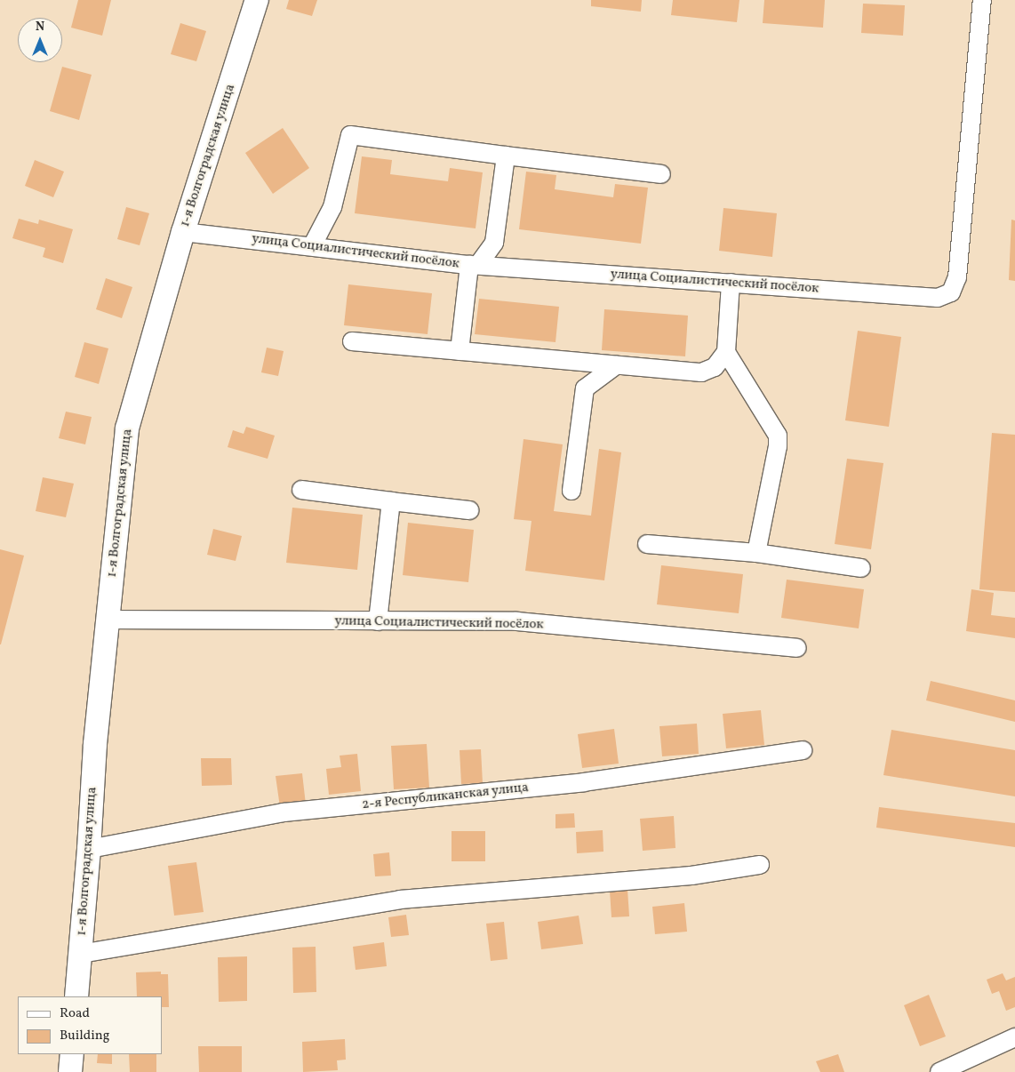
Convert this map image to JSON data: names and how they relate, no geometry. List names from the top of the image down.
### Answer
{
  "streets": {
    "street": ["1-я Волгоградская улица", "улица Социалистический посёлок", "2-я Республиканская улица"]
  },
  "crossings": [
    ["1-я Волгоградская улица", "улица Социалистический посёлок"],
    ["1-я Волгоградская улица", "2-я Республиканская улица"]
  ],
  "legend": ["Road", "Building"],
  "north": "top"
}
